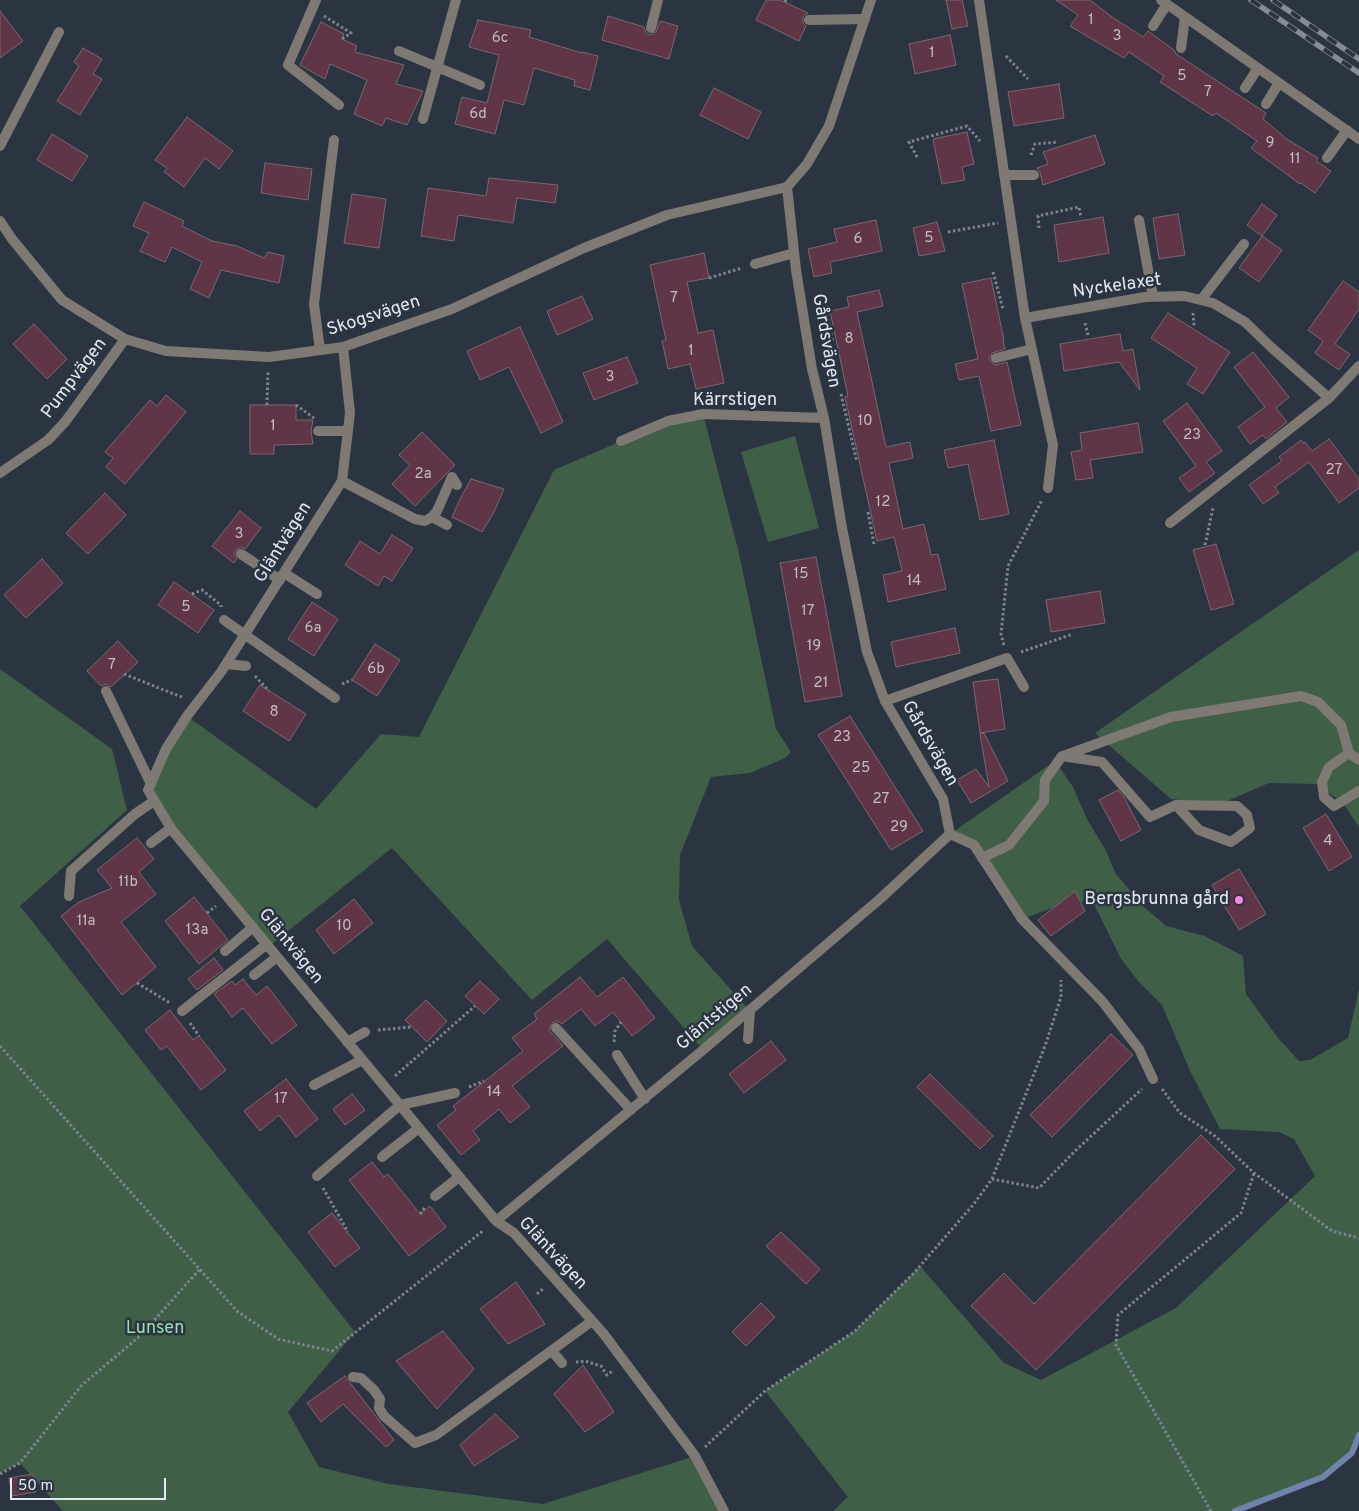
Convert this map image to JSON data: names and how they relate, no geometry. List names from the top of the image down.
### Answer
{
  "streets": {
    "street": [
      "Nyckelaxet",
      "Skogsvägen",
      "Gårdsvägen",
      "Pumpvägen",
      "Kärrstigen",
      "Gläntvägen",
      "Gläntstigen"
    ]
  },
  "crossings": [
    ["Skogsvägen", "Gårdsvägen"],
    ["Skogsvägen", "Pumpvägen"],
    ["Skogsvägen", "Gläntvägen"],
    ["Gårdsvägen", "Kärrstigen"],
    ["Gårdsvägen", "Gläntstigen"],
    ["Gläntvägen", "Gläntstigen"]
  ],
  "parks": ["Lunsen"],
  "places": ["Bergsbrunna gård"],
  "house_numbers": [
    "1",
    "3",
    "6c",
    "1",
    "5",
    "7",
    "6d",
    "9",
    "11",
    "5",
    "6",
    "7",
    "8",
    "1",
    "3",
    "10",
    "1",
    "23",
    "27",
    "2a",
    "12",
    "3",
    "15",
    "14",
    "5",
    "17",
    "6a",
    "19",
    "7",
    "6b",
    "21",
    "8",
    "23",
    "25",
    "27",
    "29",
    "4",
    "11b",
    "11a",
    "10",
    "13a",
    "14",
    "17"
  ],
  "scale_bar": "50 m"
}
